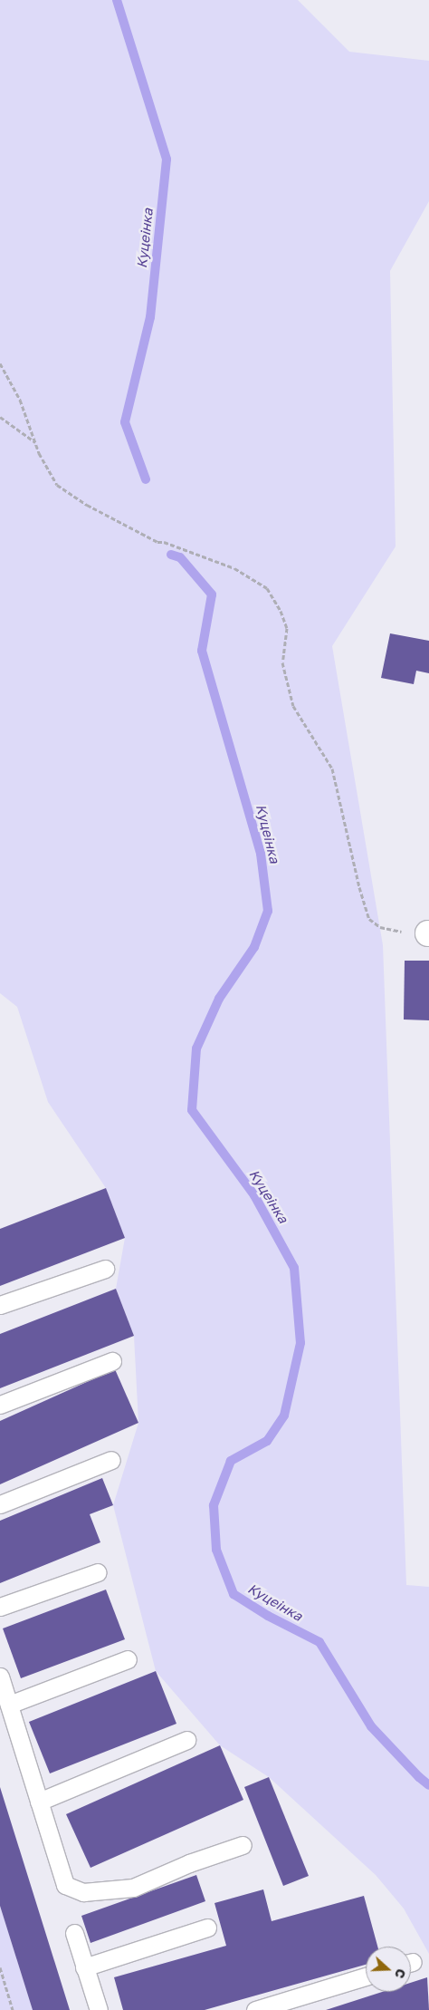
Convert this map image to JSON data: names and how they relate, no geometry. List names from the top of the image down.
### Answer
{
  "water": ["Куцеінка"],
  "north": "right"
}
